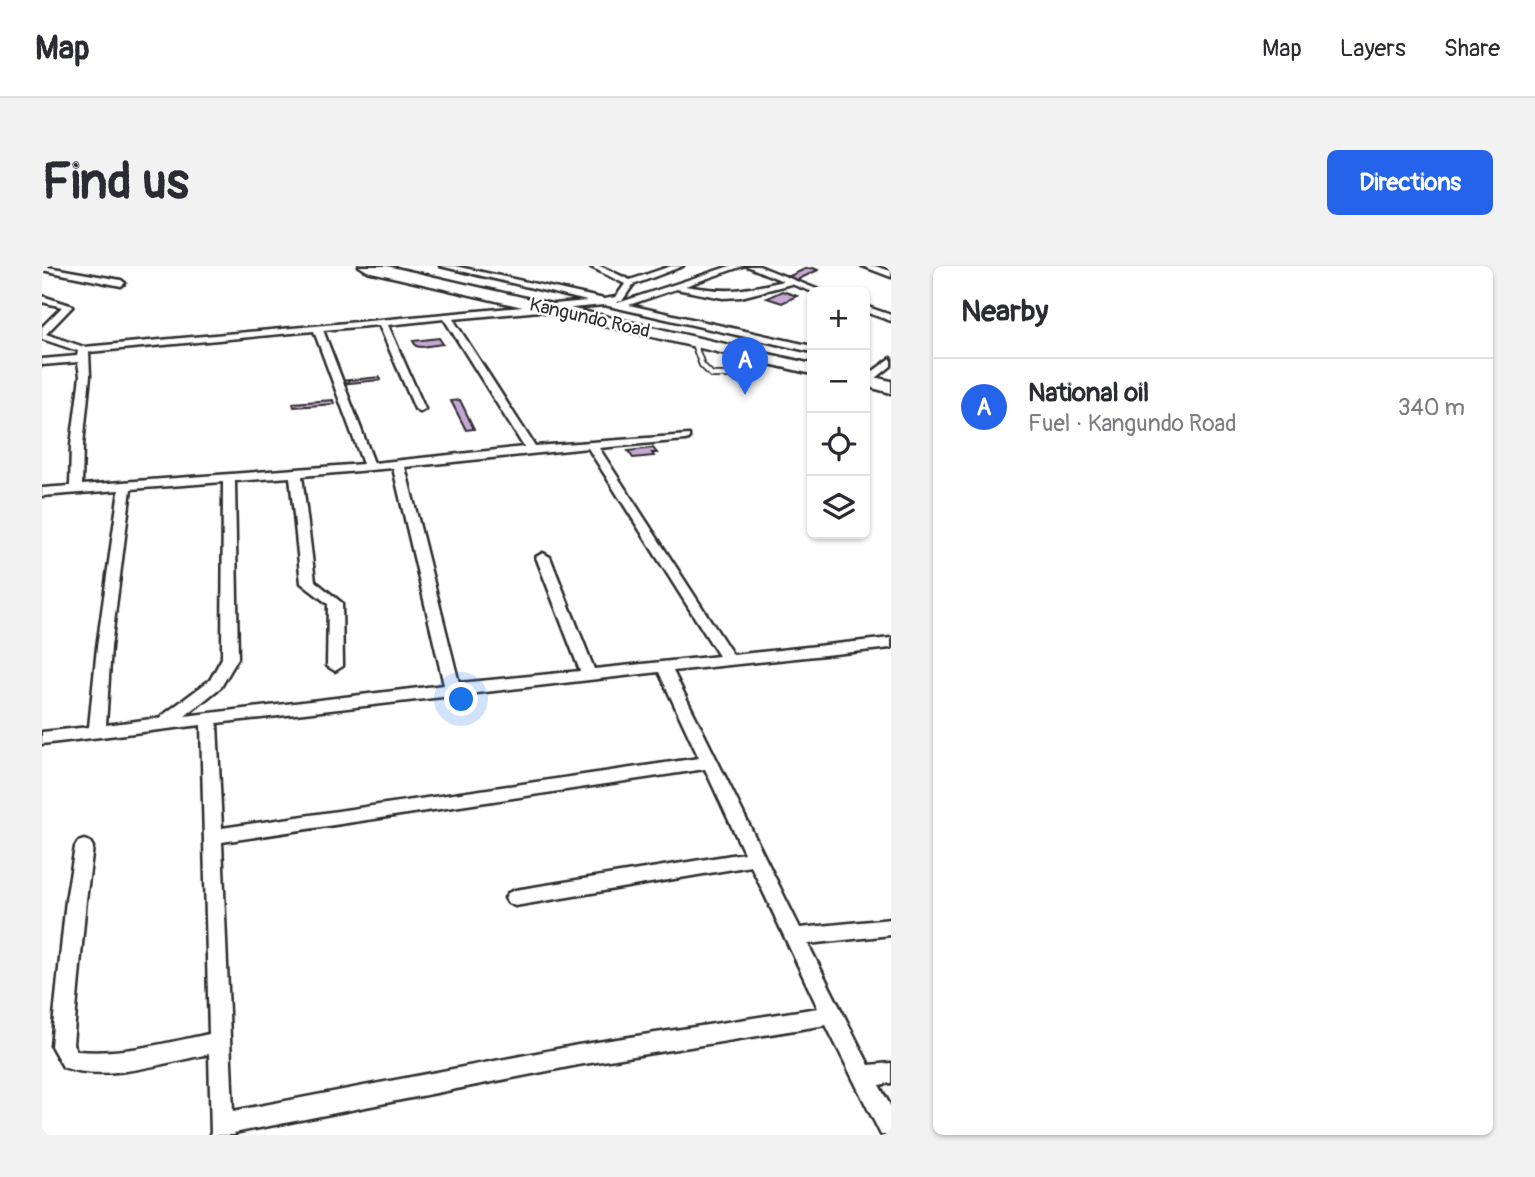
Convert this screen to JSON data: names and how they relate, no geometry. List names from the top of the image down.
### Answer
{
  "streets": {
    "highway": ["Kangundo Road"]
  },
  "page": {
    "header": "Map",
    "nav": ["Map", "Layers", "Share"],
    "buttons": "Directions",
    "title": "Find us",
    "heading": "Nearby",
    "map_buttons": ["+", "−"],
    "pins": "A",
    "list": [
      {
        "mark": "A",
        "name": "National oil",
        "note": "Fuel · Kangundo Road",
        "value": "340 m"
      }
    ]
  }
}
